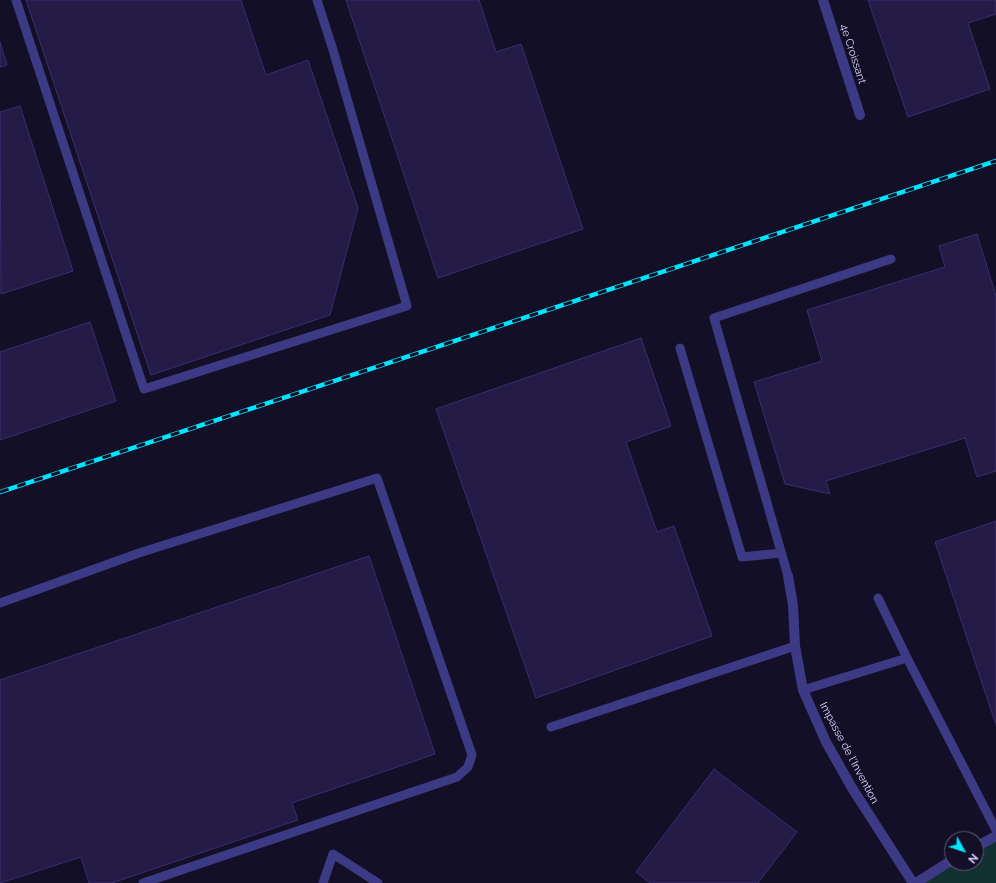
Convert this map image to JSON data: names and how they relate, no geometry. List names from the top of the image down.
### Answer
{
  "streets": {
    "street": ["4e Croissant", "Impasse de l'Invention"]
  },
  "north": "bottom right"
}
